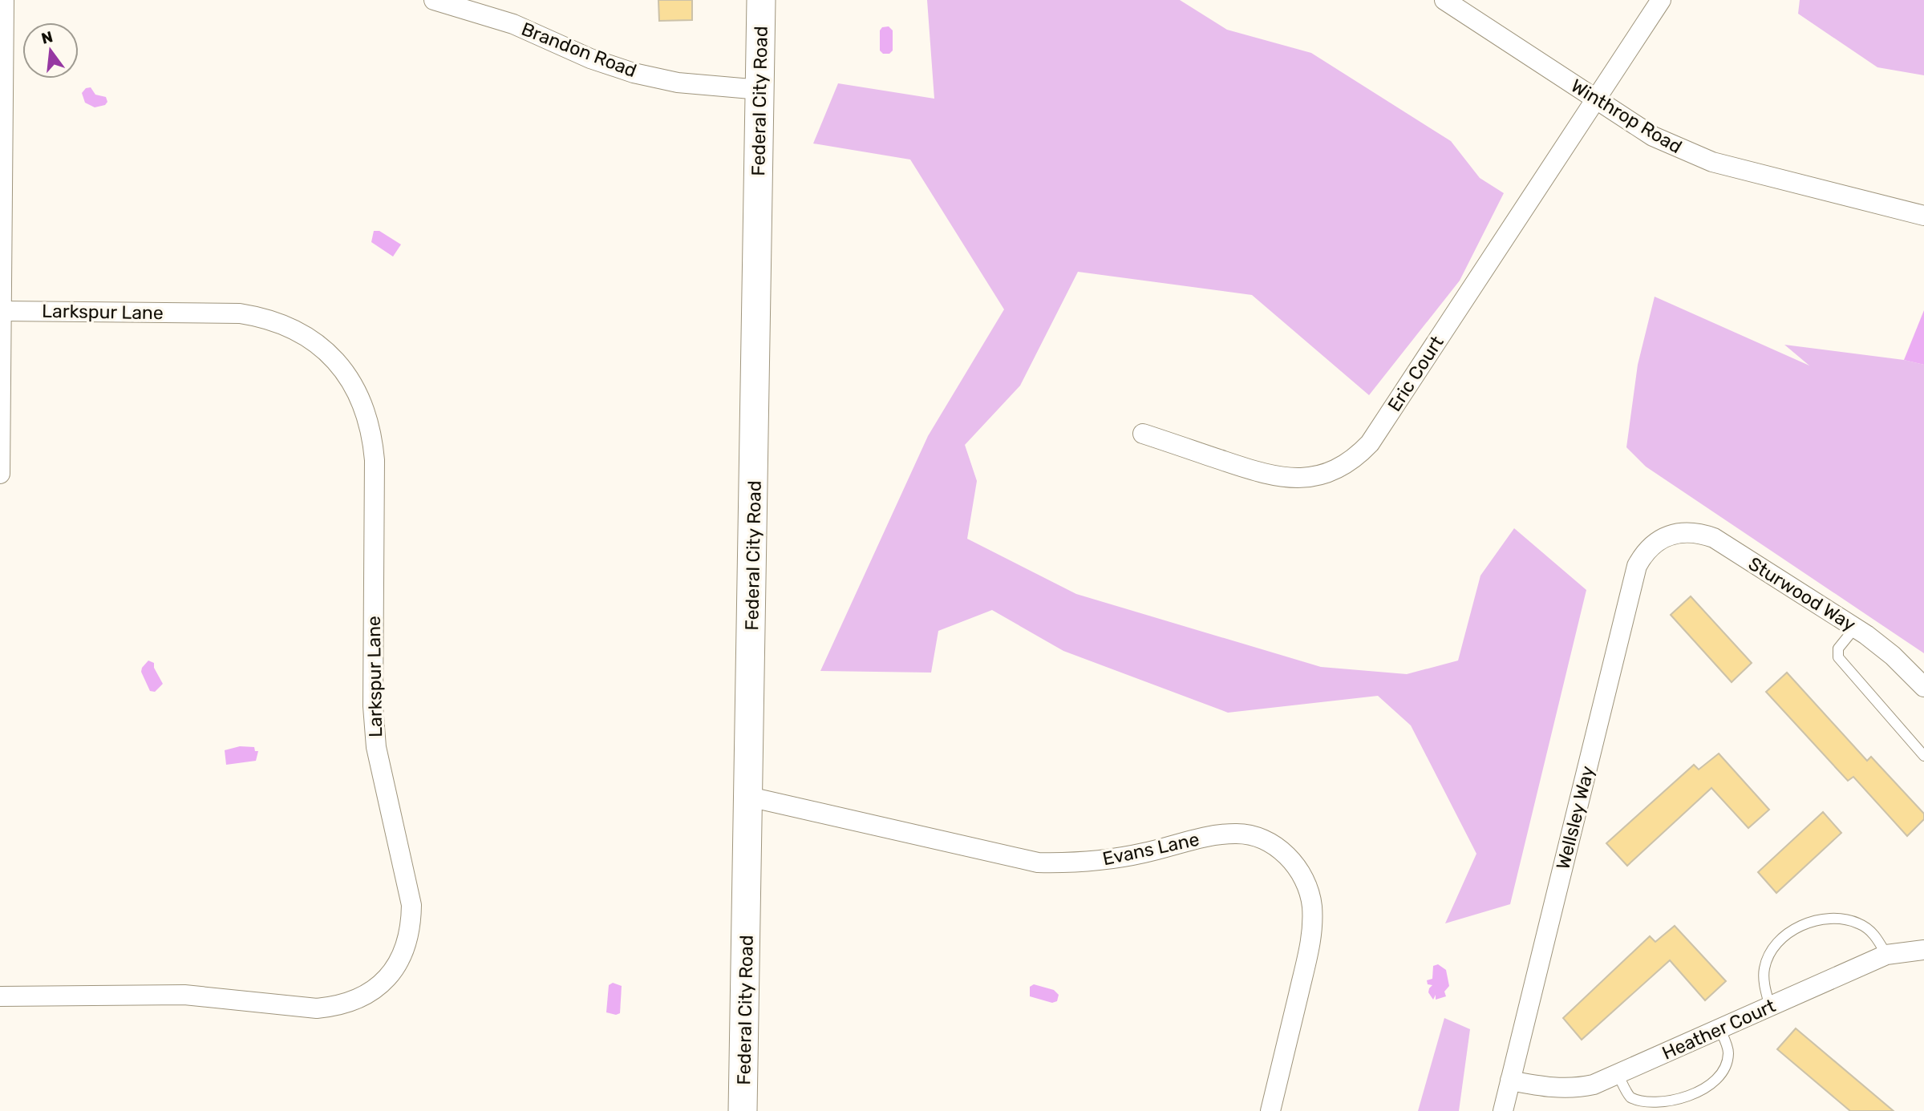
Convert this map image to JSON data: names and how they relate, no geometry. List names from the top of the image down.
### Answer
{
  "streets": {
    "street": [
      "Brandon Road",
      "Federal City Road",
      "Winthrop Road",
      "Larkspur Lane",
      "Eric Court",
      "Sturwood Way",
      "Wellsley Way",
      "Evans Lane",
      "Heather Court"
    ]
  },
  "crossings": [
    ["Brandon Road", "Federal City Road"],
    ["Federal City Road", "Evans Lane"],
    ["Winthrop Road", "Eric Court"],
    ["Sturwood Way", "Wellsley Way"],
    ["Wellsley Way", "Heather Court"]
  ],
  "north": "top"
}
